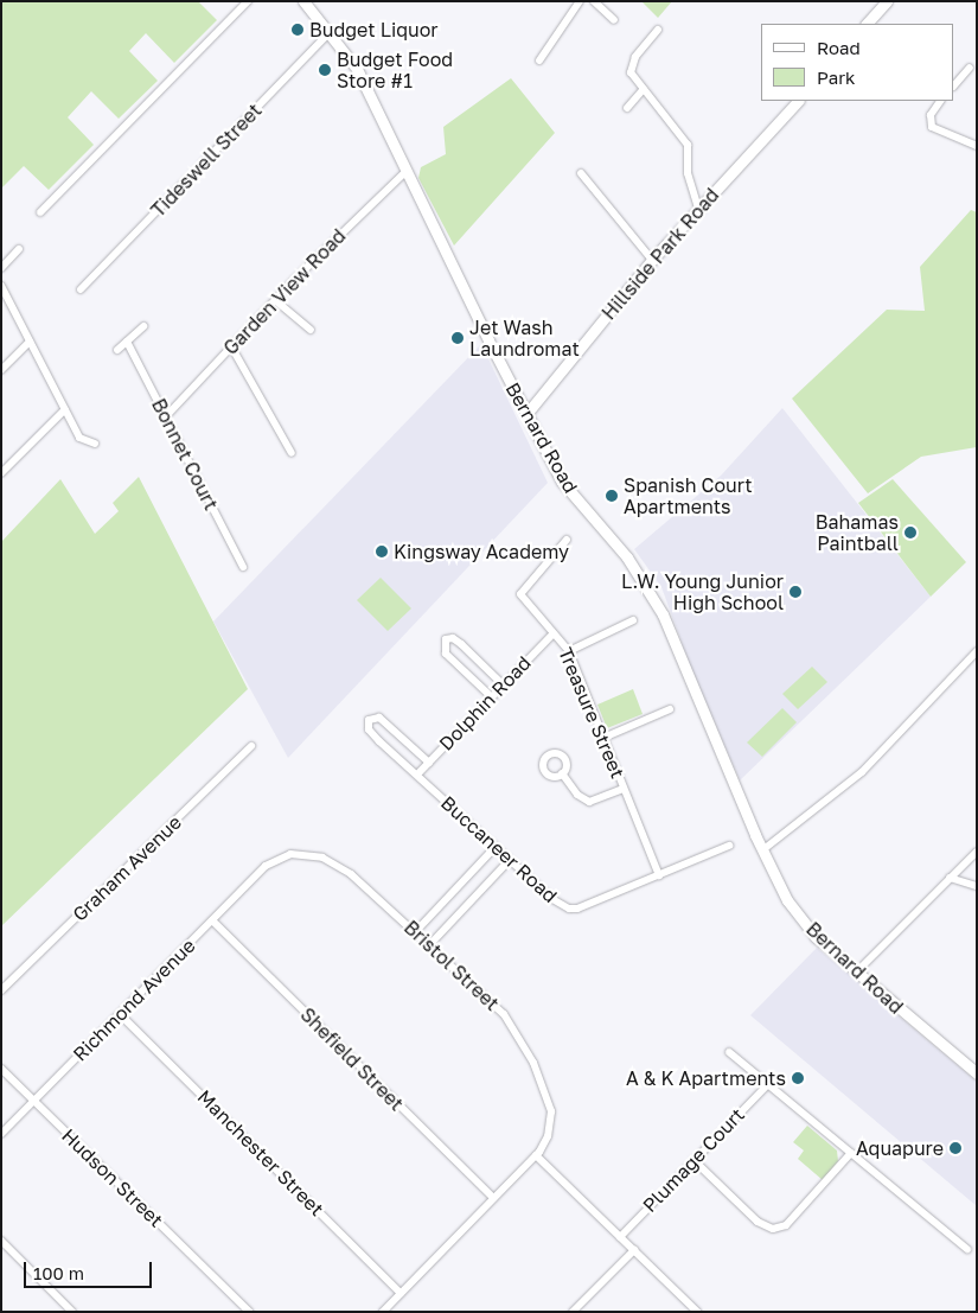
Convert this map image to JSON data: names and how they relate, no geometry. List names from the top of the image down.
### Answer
{
  "streets": {
    "main road": ["Hillside Park Road", "Bernard Road"],
    "street": [
      "Tideswell Street",
      "Garden View Road",
      "Bonnet Court",
      "Dolphin Road",
      "Treasure Street",
      "Buccaneer Road",
      "Graham Avenue",
      "Bristol Street",
      "Richmond Avenue",
      "Shefield Street",
      "Manchester Street",
      "Plumage Court",
      "Hudson Street"
    ]
  },
  "crossings": [
    ["Tideswell Street", "Bernard Road"],
    ["Hillside Park Road", "Bernard Road"],
    ["Garden View Road", "Bernard Road"],
    ["Garden View Road", "Bonnet Court"],
    ["Dolphin Road", "Treasure Street"],
    ["Dolphin Road", "Buccaneer Road"],
    ["Treasure Street", "Buccaneer Road"],
    ["Bristol Street", "Richmond Avenue"],
    ["Bristol Street", "Shefield Street"],
    ["Bristol Street", "Manchester Street"],
    ["Richmond Avenue", "Shefield Street"],
    ["Richmond Avenue", "Manchester Street"],
    ["Richmond Avenue", "Hudson Street"]
  ],
  "places": [
    "Budget Liquor",
    "Budget Food Store #1",
    "Jet Wash Laundromat",
    "Spanish Court Apartments",
    "Bahamas Paintball",
    "Kingsway Academy",
    "L.W. Young Junior High School",
    "A & K Apartments",
    "Aquapure"
  ],
  "legend": ["Road", "Park"],
  "scale_bar": "100 m"
}
